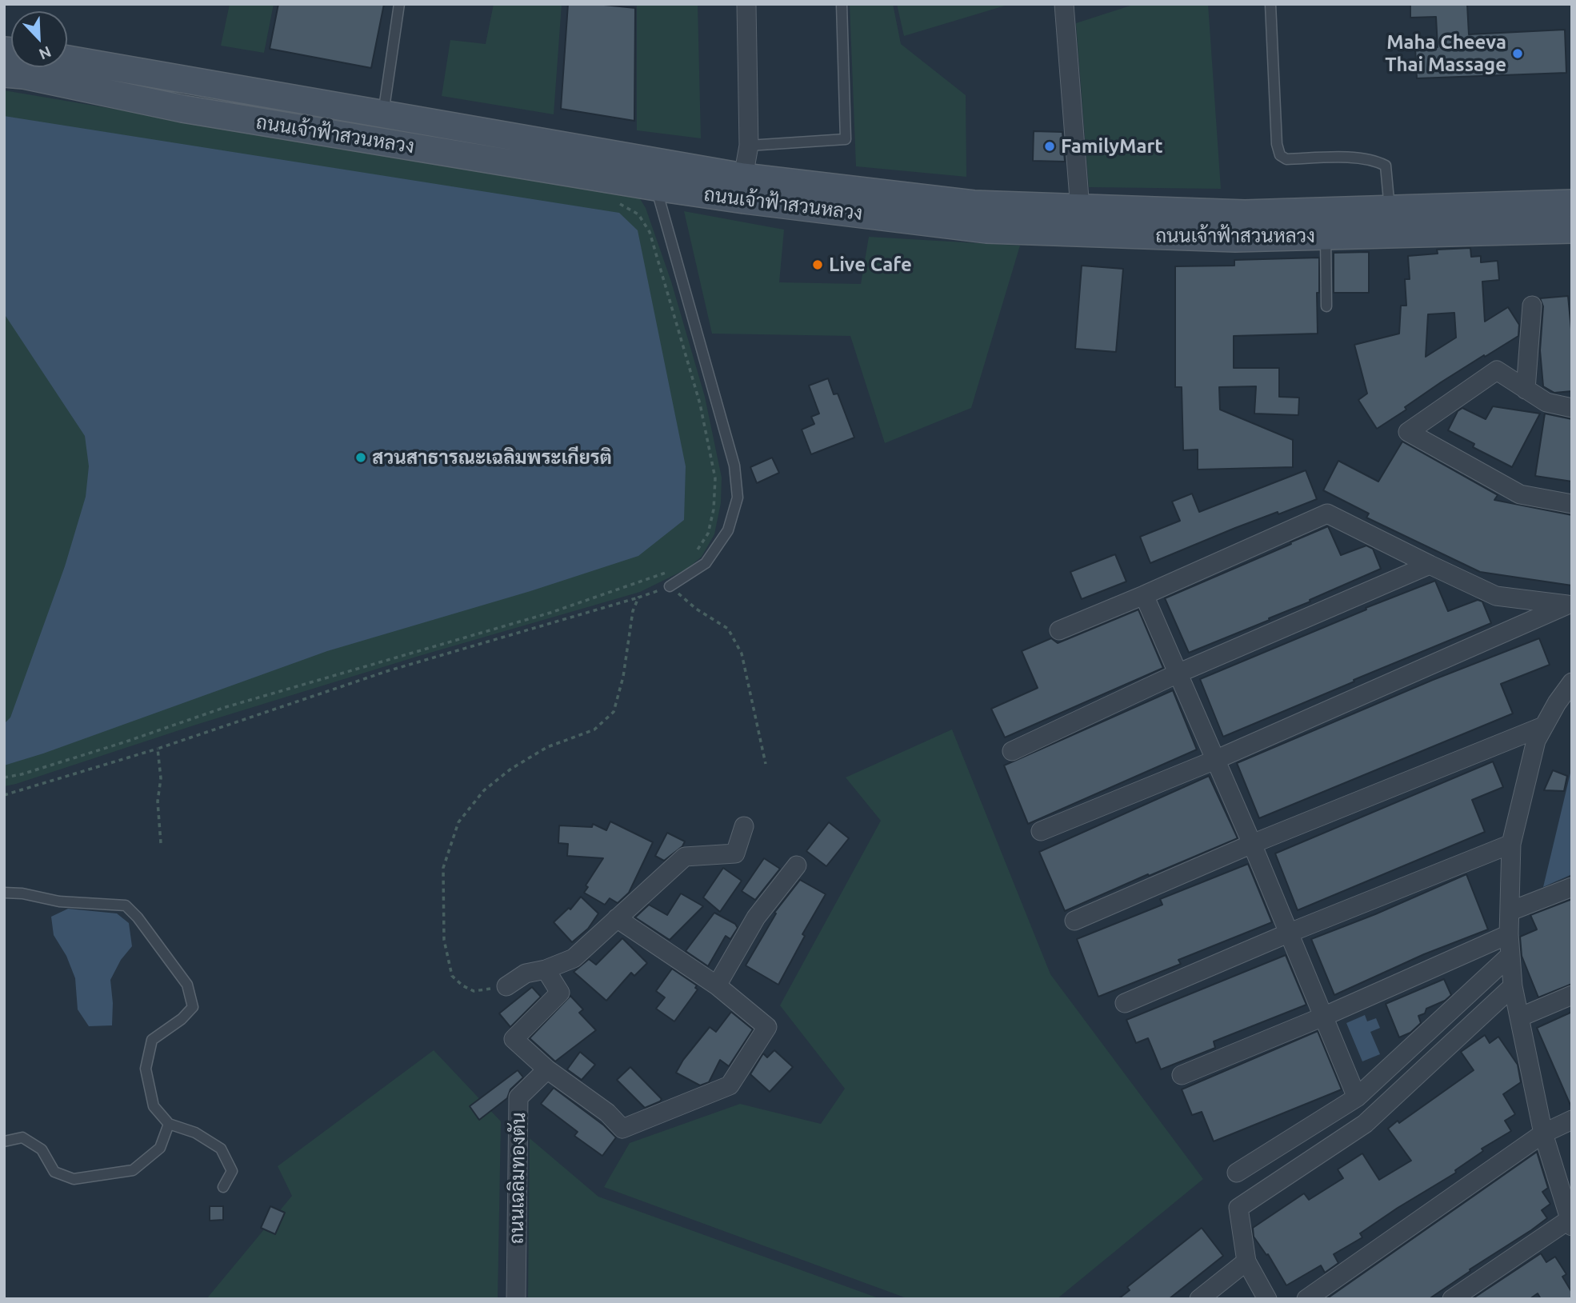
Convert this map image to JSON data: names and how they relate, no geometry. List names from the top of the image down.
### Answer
{
  "streets": {
    "main road": ["ถนนเจ้าฟ้าสวนหลวง"],
    "street": ["ถนนเฉลิมทองตัน"]
  },
  "places": [
    "Maha Cheeva Thai Massage",
    "FamilyMart",
    "Live Cafe",
    "สวนสาธารณะเฉลิมพระเกียรติ"
  ],
  "north": "bottom right"
}
